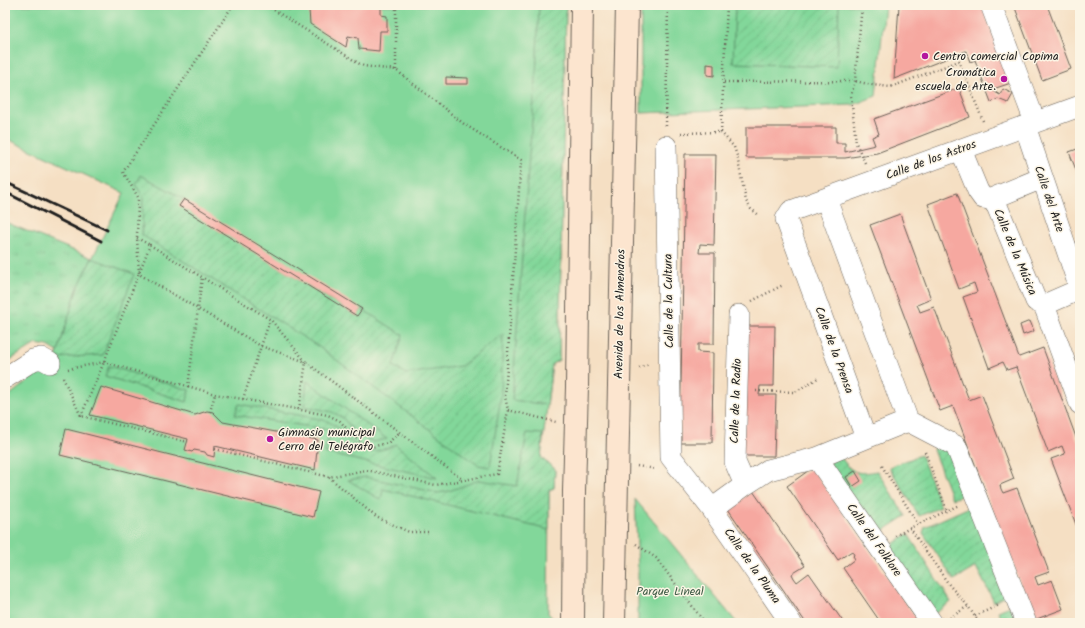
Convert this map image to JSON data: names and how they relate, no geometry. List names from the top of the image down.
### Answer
{
  "streets": {
    "main road": ["Avenida de los Almendros"],
    "street": [
      "Calle de los Astros",
      "Calle del Arte",
      "Calle de la Música",
      "Calle de la Cultura",
      "Calle de la Prensa",
      "Calle de la Radio",
      "Calle del Folklore",
      "Calle de la Pluma"
    ]
  },
  "crossings": [
    ["Calle de los Astros", "Calle del Arte"],
    ["Calle de los Astros", "Calle de la Música"],
    ["Calle de los Astros", "Calle de la Prensa"],
    ["Calle de la Cultura", "Calle de la Pluma"]
  ],
  "parks": ["Parque Lineal"],
  "places": ["Centro comercial Copima", "Cromática escuela de Arte.", "Gimnasio municipal Cerro del Telégrafo"]
}
